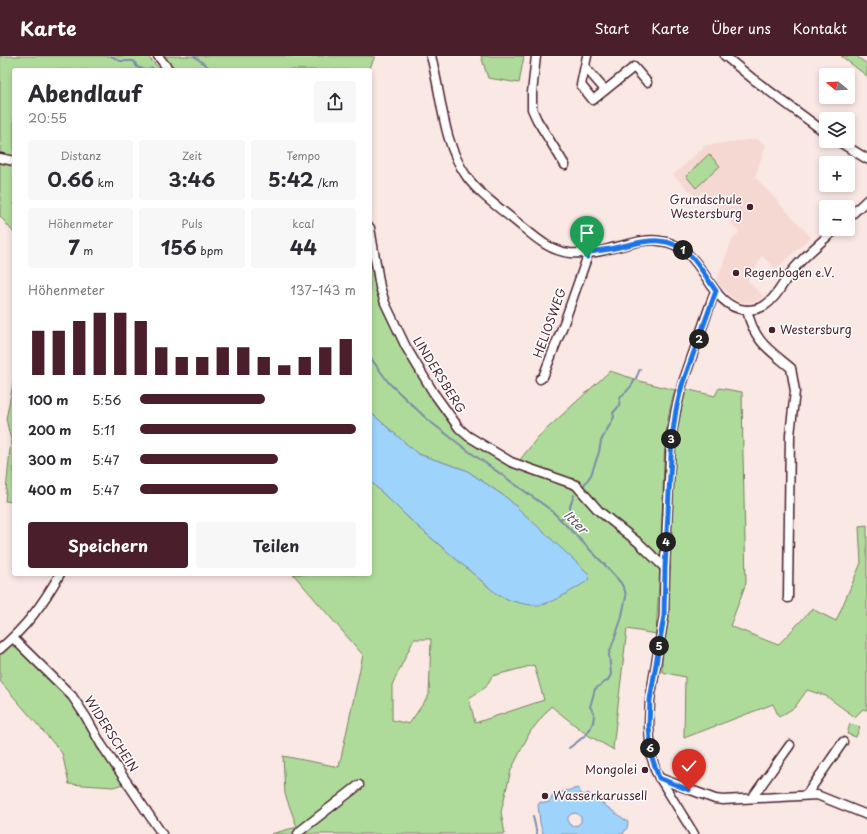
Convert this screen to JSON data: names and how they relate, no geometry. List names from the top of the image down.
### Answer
{
  "streets": {
    "street": ["HELIOSWEG", "LINDERSBERG", "WIDERSCHEIN"]
  },
  "water": ["Itter"],
  "places": [
    "Grundschule Westersburg",
    "Regenbogen e.V.",
    "Westersburg",
    "Mongolei",
    "Wasserkarussell"
  ],
  "north": "left",
  "page": {
    "header": "Karte",
    "nav": [
      "Start",
      "Karte",
      "Über uns",
      "Kontakt"
    ],
    "map_buttons": ["+", "−"],
    "heading": ["Abendlauf", "20:55"],
    "stats": [
      ["Distanz", "0.66 km"],
      ["Zeit", "3:46"],
      ["Tempo", "5:42 /km"],
      ["Höhenmeter", "7 m"],
      ["Puls", "156 bpm"],
      ["kcal", "44"]
    ],
    "pins": [
      "1",
      "2",
      "3",
      "4",
      "5",
      "6"
    ],
    "chart": ["Höhenmeter", "137–143 m"],
    "list": [
      {
        "name": "100 m",
        "note": "5:56"
      },
      {
        "name": "200 m",
        "note": "5:11"
      },
      {
        "name": "300 m",
        "note": "5:47"
      },
      {
        "name": "400 m",
        "note": "5:47"
      }
    ],
    "buttons": ["Speichern", "Teilen"]
  }
}
